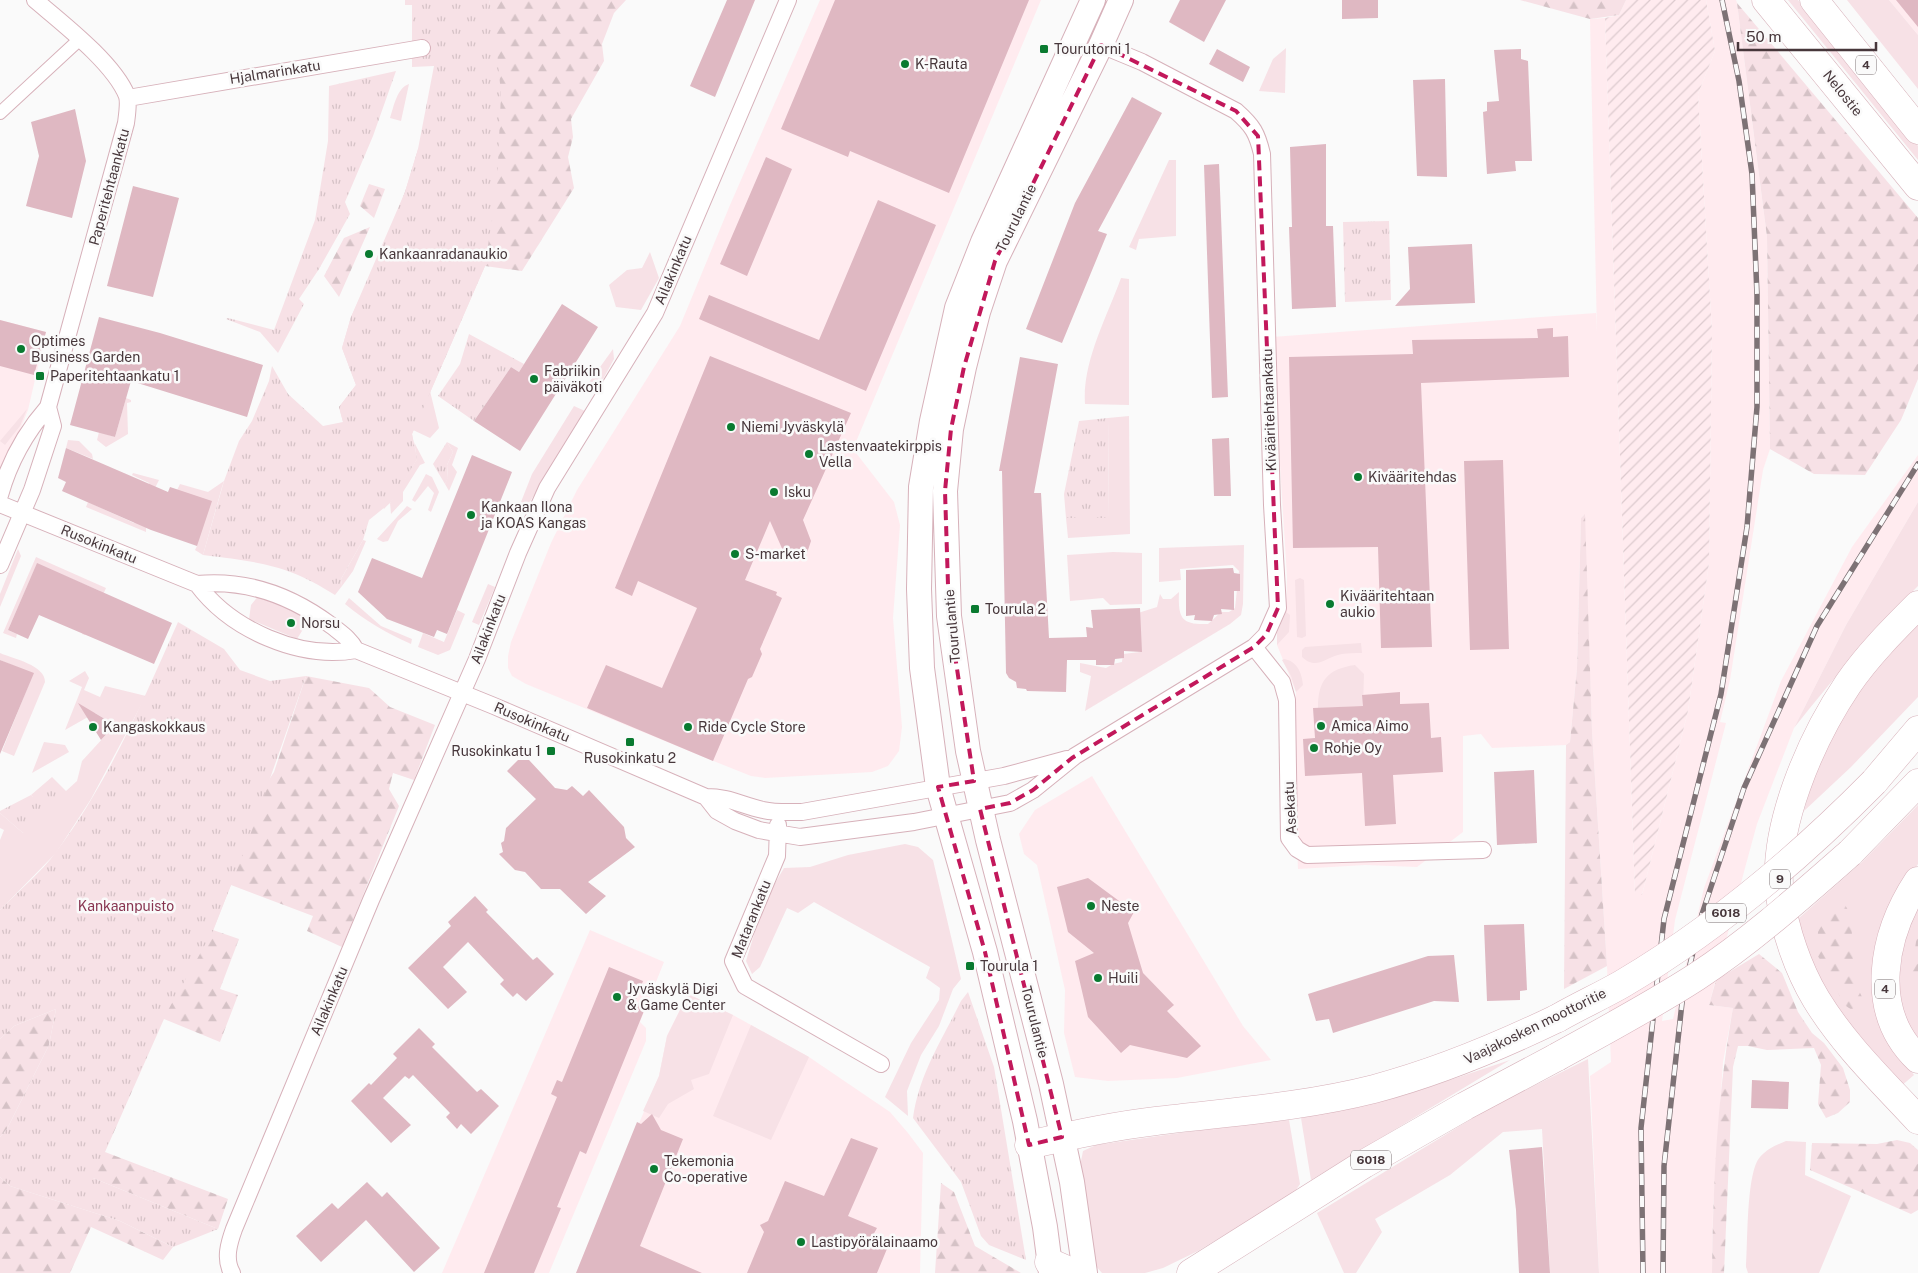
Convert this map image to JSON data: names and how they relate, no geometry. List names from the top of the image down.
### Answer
{
  "streets": {
    "highway": [
      "4",
      "Nelostie",
      "9",
      "6018",
      "Vaajakosken moottoritie"
    ],
    "main road": ["Tourulantie"],
    "street": [
      "Hjalmarinkatu",
      "Paperitehtaankatu",
      "Ailakinkatu",
      "Kivääritehtaankatu",
      "Rusokinkatu",
      "Asekatu",
      "Matarankatu"
    ]
  },
  "crossings": [
    ["Hjalmarinkatu", "Paperitehtaankatu"],
    ["Paperitehtaankatu", "Rusokinkatu"],
    ["Tourulantie", "Kivääritehtaankatu"],
    ["Tourulantie", "Rusokinkatu"],
    ["Tourulantie", "6018"],
    ["Tourulantie", "Vaajakosken moottoritie"],
    ["Ailakinkatu", "Rusokinkatu"],
    ["Kivääritehtaankatu", "Rusokinkatu"],
    ["Kivääritehtaankatu", "Asekatu"],
    ["Rusokinkatu", "Matarankatu"],
    ["6018", "Vaajakosken moottoritie"]
  ],
  "parks": ["Kankaanpuisto"],
  "places": {
    "transit": [
      "Tourutorni 1",
      "Paperitehtaankatu 1",
      "Tourula 2",
      "Rusokinkatu 2",
      "Rusokinkatu 1",
      "Tourula 1"
    ],
    "other": [
      "K-Rauta",
      "Kankaanradanaukio",
      "Optimes Business Garden",
      "Fabriikin päiväkoti",
      "Niemi Jyväskylä",
      "Lastenvaatekirppis Vella",
      "Kivääritehdas",
      "Isku",
      "Kankaan Ilona ja KOAS Kangas",
      "S-market",
      "Kivääritehtaan aukio",
      "Norsu",
      "Amica Aimo",
      "Kangaskokkaus",
      "Ride Cycle Store",
      "Rohje Oy",
      "Neste",
      "Huili",
      "Jyväskylä Digi & Game Center",
      "Tekemonia Co-operative",
      "Lastipyörälainaamo"
    ]
  },
  "scale_bar": "50 m"
}
